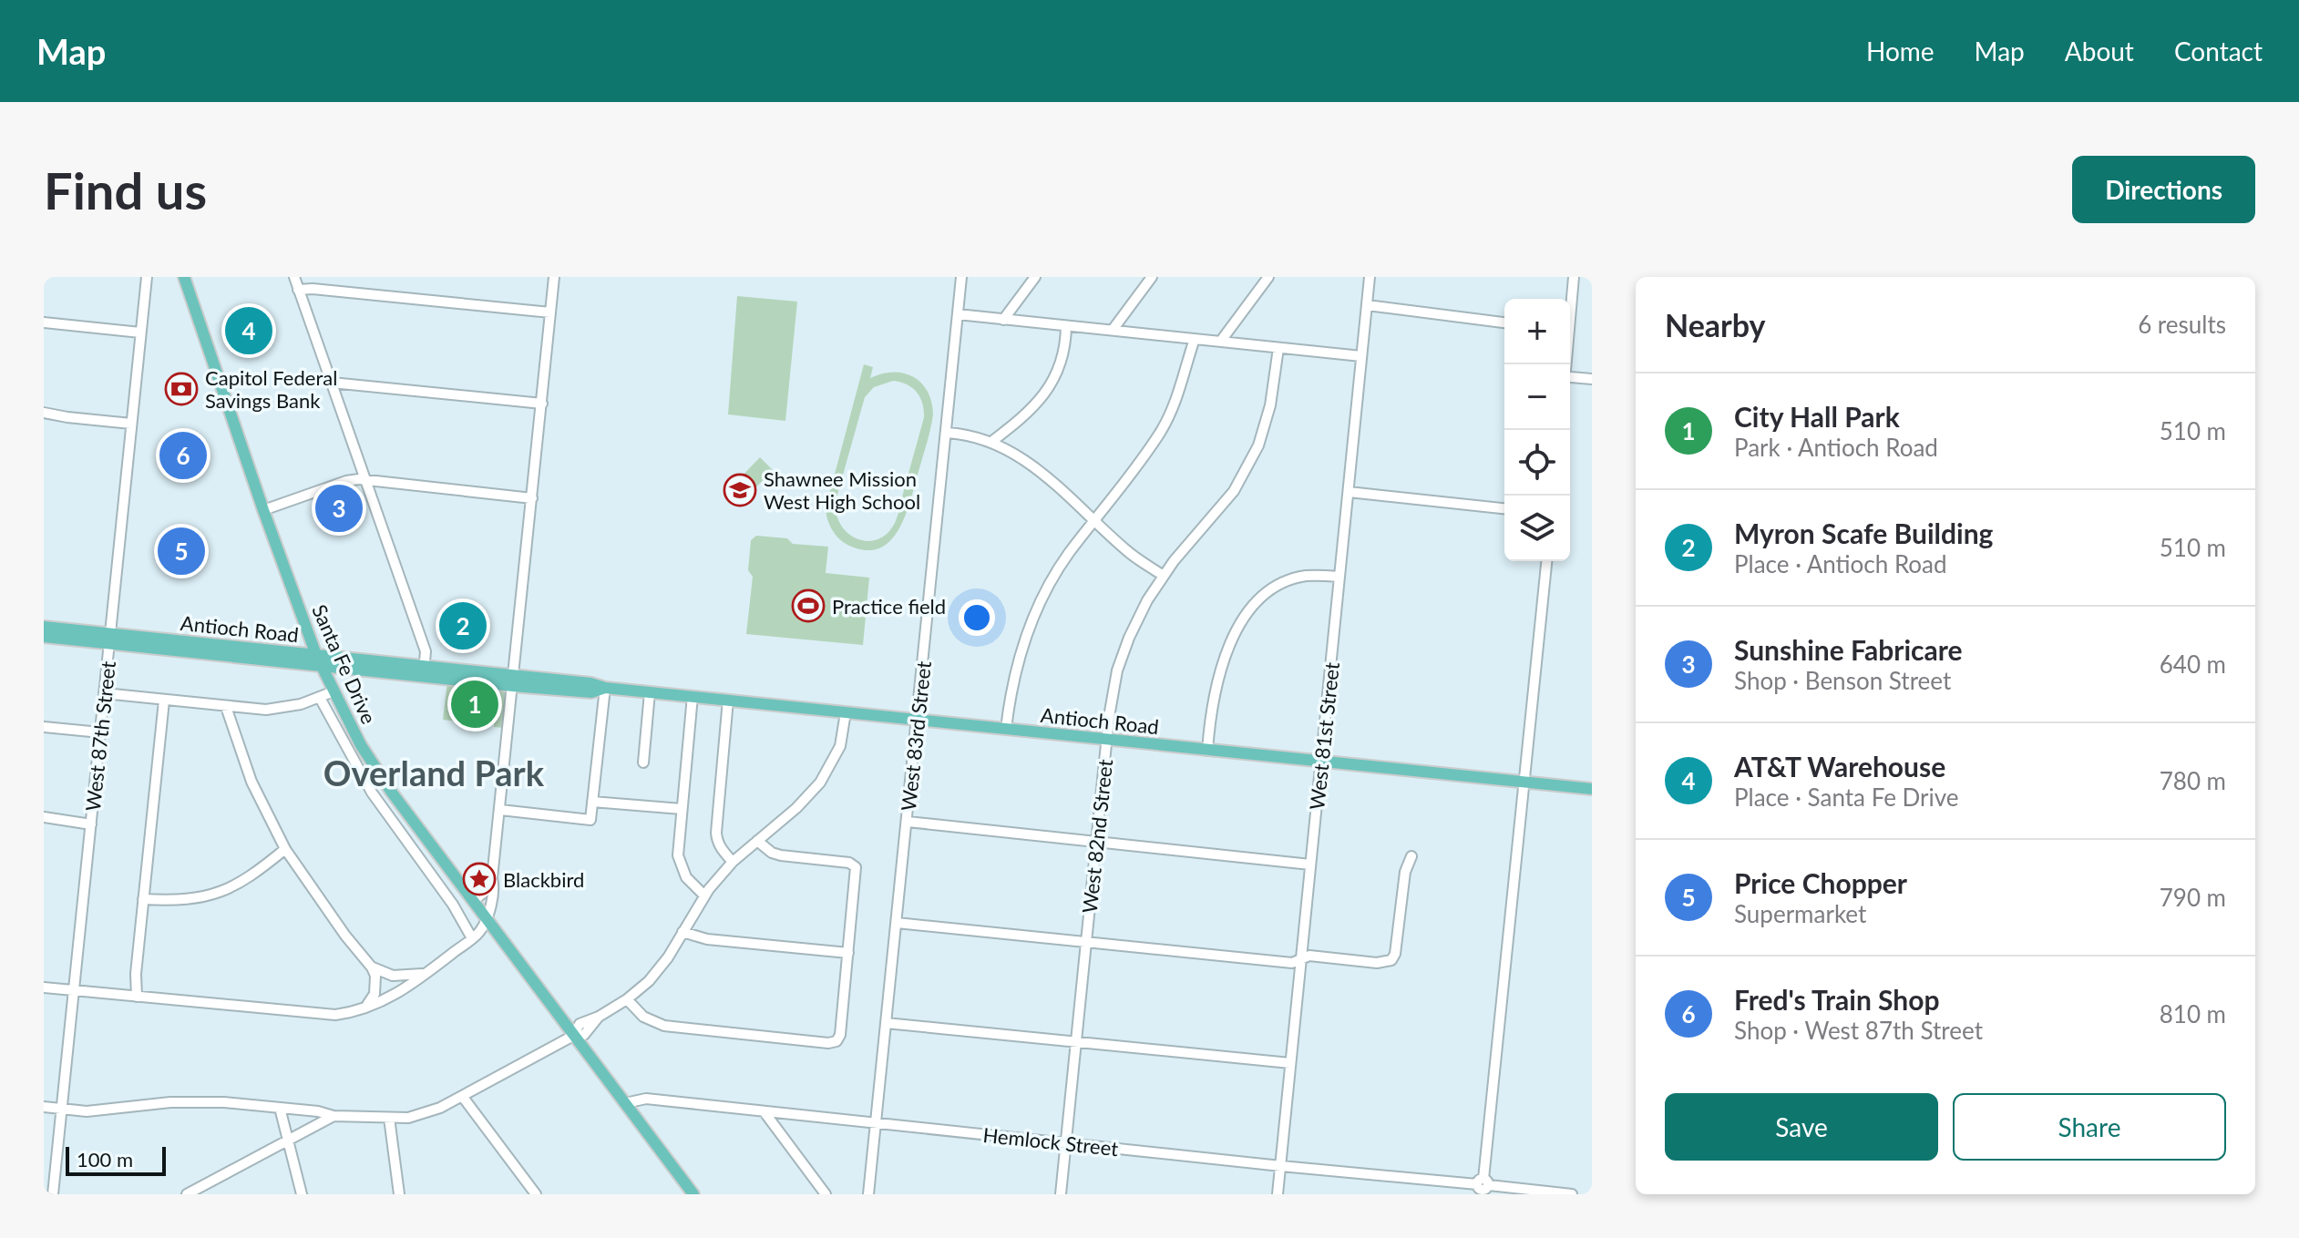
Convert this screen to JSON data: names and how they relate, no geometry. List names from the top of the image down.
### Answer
{
  "streets": {
    "main road": ["Antioch Road", "Santa Fe Drive"],
    "street": [
      "West 87th Street",
      "West 83rd Street",
      "West 81st Street",
      "West 82nd Street",
      "Hemlock Street"
    ]
  },
  "crossings": [
    ["Antioch Road", "Santa Fe Drive"],
    ["Antioch Road", "West 87th Street"],
    ["Antioch Road", "West 83rd Street"],
    ["Antioch Road", "West 81st Street"],
    ["Antioch Road", "West 82nd Street"],
    ["Santa Fe Drive", "Hemlock Street"],
    ["West 83rd Street", "Hemlock Street"],
    ["West 81st Street", "Hemlock Street"],
    ["West 82nd Street", "Hemlock Street"]
  ],
  "districts": ["Overland Park"],
  "places": {
    "bank": ["Capitol Federal Savings Bank"],
    "school or university": ["Shawnee Mission West High School"],
    "sports": ["Practice field"],
    "place": ["Blackbird"]
  },
  "scale_bar": "100 m",
  "page": {
    "header": "Map",
    "nav": [
      "Home",
      "Map",
      "About",
      "Contact"
    ],
    "buttons": [
      "Directions",
      ["Save", "Share"]
    ],
    "title": "Find us",
    "heading": ["Nearby", "6 results"],
    "map_buttons": ["+", "−"],
    "pins": [
      "4",
      "6",
      "3",
      "5",
      "2",
      "1"
    ],
    "list": [
      {
        "mark": "1",
        "name": "City Hall Park",
        "note": "Park · Antioch Road",
        "value": "510 m"
      },
      {
        "mark": "2",
        "name": "Myron Scafe Building",
        "note": "Place · Antioch Road",
        "value": "510 m"
      },
      {
        "mark": "3",
        "name": "Sunshine Fabricare",
        "note": "Shop · Benson Street",
        "value": "640 m"
      },
      {
        "mark": "4",
        "name": "AT&T Warehouse",
        "note": "Place · Santa Fe Drive",
        "value": "780 m"
      },
      {
        "mark": "5",
        "name": "Price Chopper",
        "note": "Supermarket",
        "value": "790 m"
      },
      {
        "mark": "6",
        "name": "Fred's Train Shop",
        "note": "Shop · West 87th Street",
        "value": "810 m"
      }
    ],
    "scale": "100 m"
  }
}
